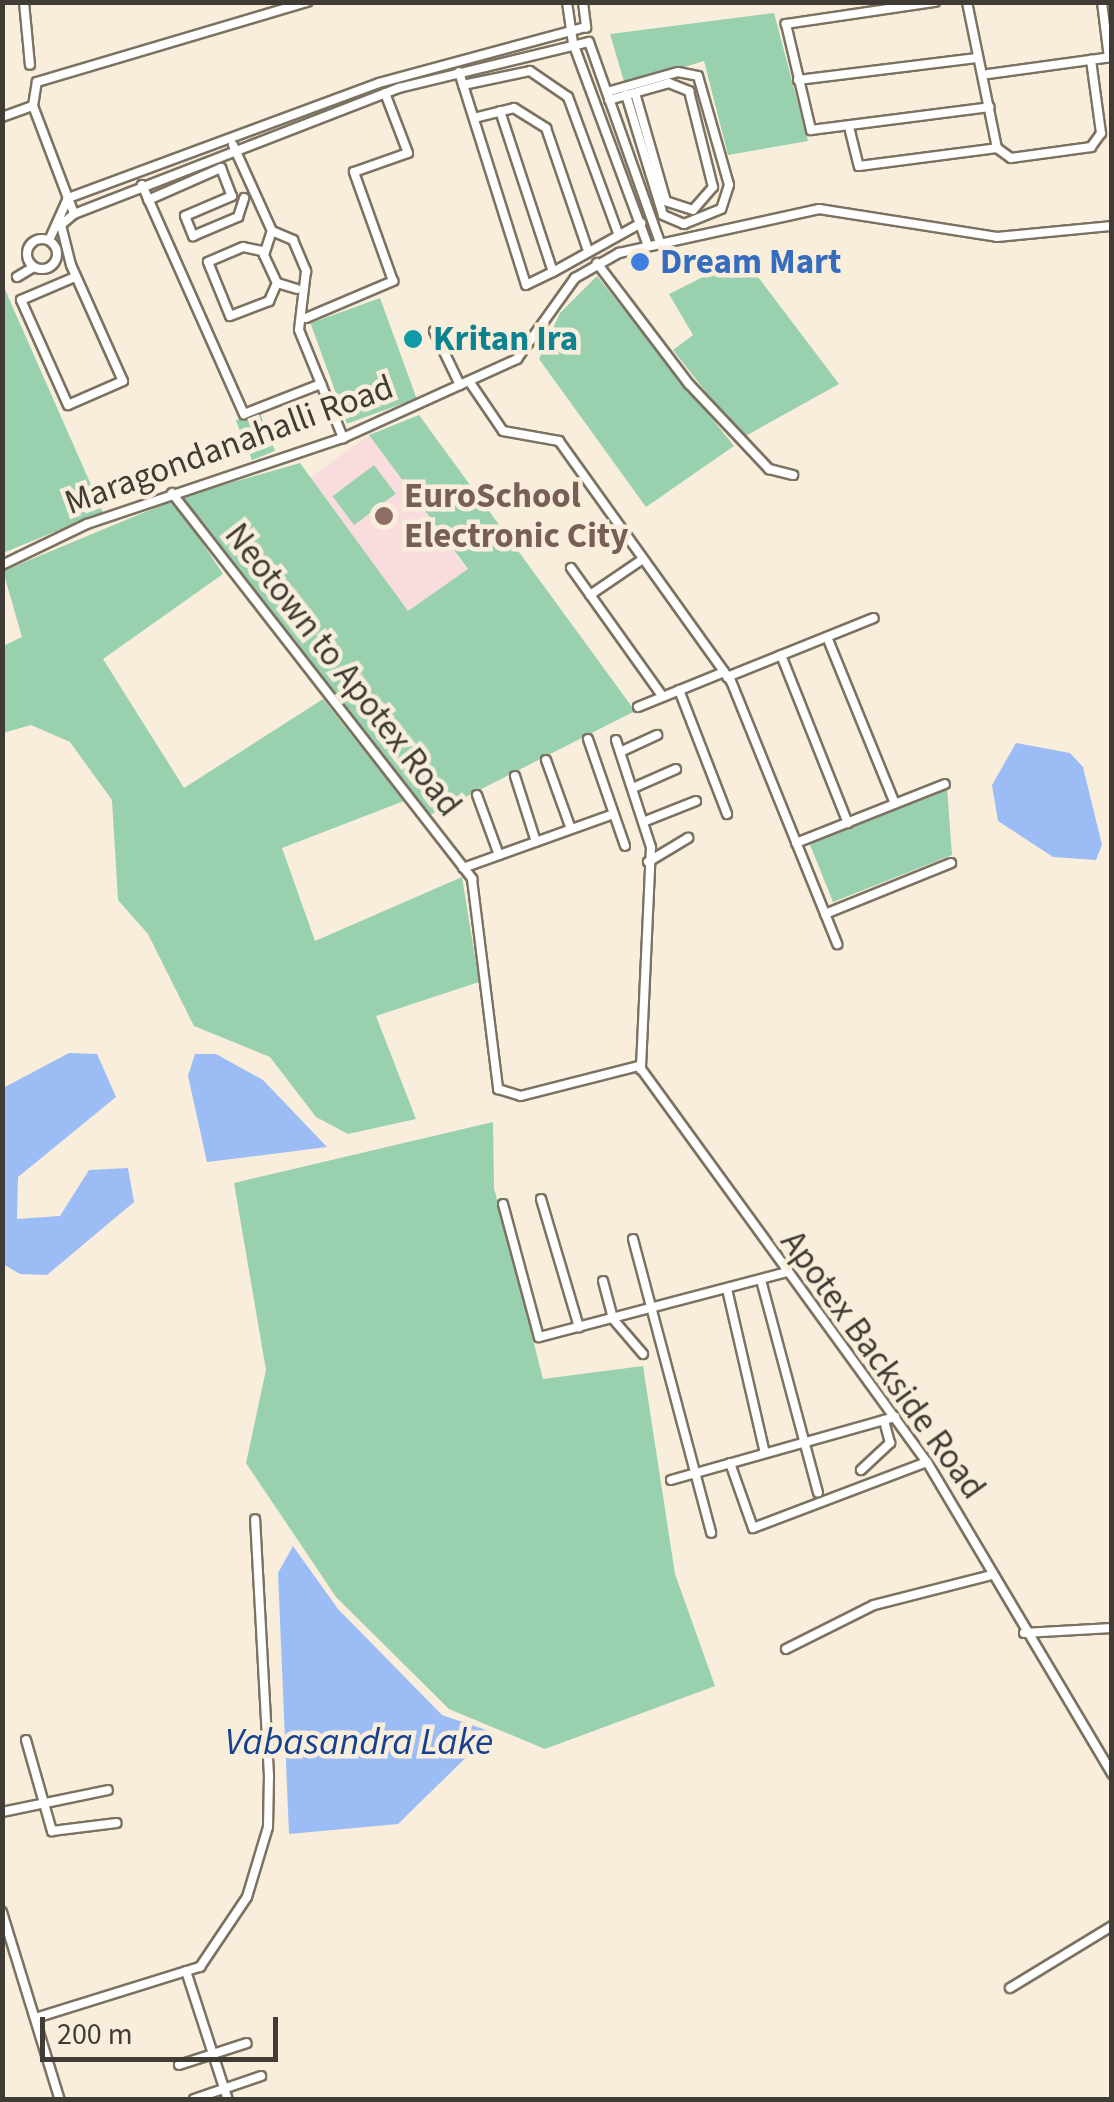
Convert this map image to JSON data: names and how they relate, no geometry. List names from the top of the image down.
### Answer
{
  "streets": {
    "street": ["Maragondanahalli Road", "Neotown to Apotex Road", "Apotex Backside Road"]
  },
  "crossings": [
    ["Maragondanahalli Road", "Neotown to Apotex Road"],
    ["Neotown to Apotex Road", "Apotex Backside Road"]
  ],
  "water": ["Vabasandra Lake"],
  "places": ["Dream Mart", "Kritan Ira", "EuroSchool Electronic City"],
  "scale_bar": "200 m"
}
